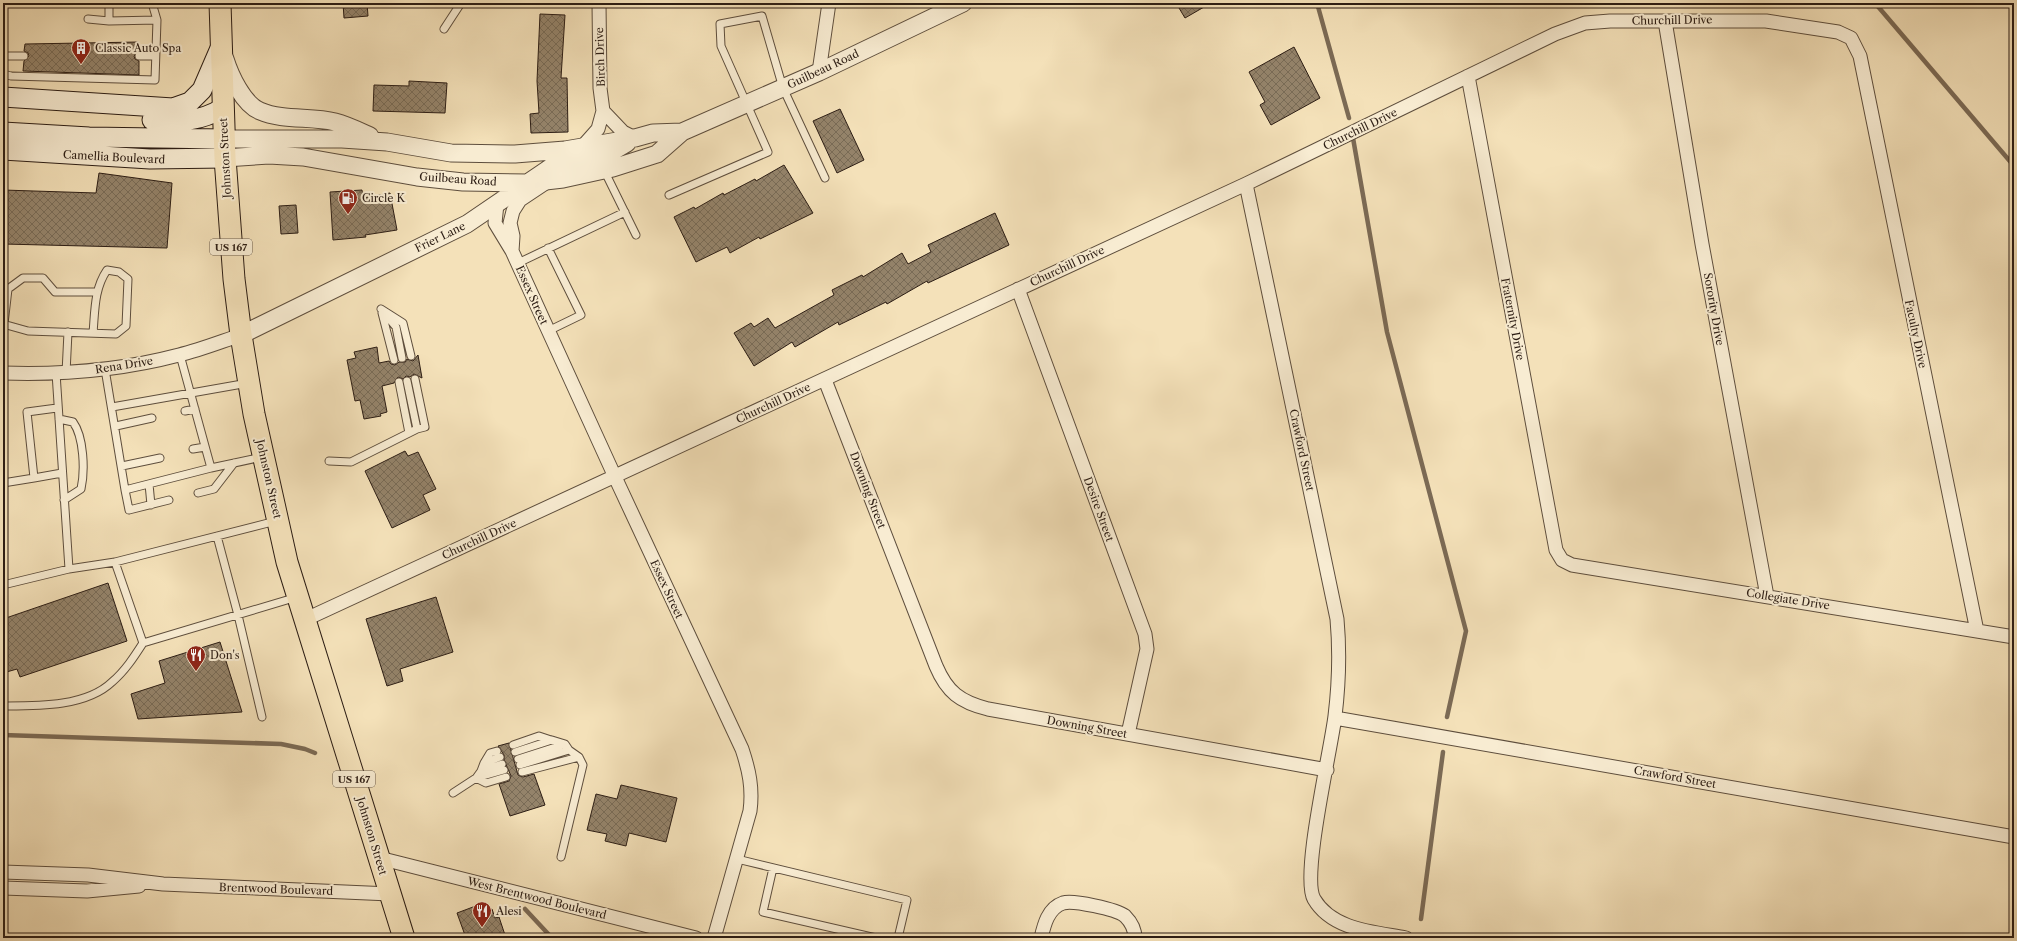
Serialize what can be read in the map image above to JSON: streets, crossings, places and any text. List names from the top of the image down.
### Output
{
  "streets": {
    "main road": ["Camellia Boulevard", "Johnston Street", "US 167"],
    "street": [
      "Churchill Drive",
      "Birch Drive",
      "Guilbeau Road",
      "Frier Lane",
      "Essex Street",
      "Sorority Drive",
      "Fraternity Drive",
      "Faculty Drive",
      "Rena Drive",
      "Crawford Street",
      "Downing Street",
      "Desire Street",
      "Collegiate Drive",
      "Brentwood Boulevard",
      "West Brentwood Boulevard"
    ]
  },
  "crossings": [
    ["Churchill Drive", "Johnston Street"],
    ["Churchill Drive", "Essex Street"],
    ["Churchill Drive", "Sorority Drive"],
    ["Churchill Drive", "Fraternity Drive"],
    ["Churchill Drive", "Faculty Drive"],
    ["Churchill Drive", "Crawford Street"],
    ["Churchill Drive", "Downing Street"],
    ["Churchill Drive", "Desire Street"],
    ["Birch Drive", "Guilbeau Road"],
    ["Guilbeau Road", "Camellia Boulevard"],
    ["Guilbeau Road", "Johnston Street"],
    ["Guilbeau Road", "Frier Lane"],
    ["Guilbeau Road", "Essex Street"],
    ["Camellia Boulevard", "Johnston Street"],
    ["Johnston Street", "Frier Lane"],
    ["Johnston Street", "Rena Drive"],
    ["Johnston Street", "Brentwood Boulevard"],
    ["Johnston Street", "West Brentwood Boulevard"],
    ["Frier Lane", "Essex Street"],
    ["Frier Lane", "Rena Drive"],
    ["Sorority Drive", "Collegiate Drive"],
    ["Fraternity Drive", "Collegiate Drive"],
    ["Faculty Drive", "Collegiate Drive"],
    ["Crawford Street", "Downing Street"],
    ["Downing Street", "Desire Street"]
  ],
  "places": {
    "building": ["Classic Auto Spa"],
    "fuel station": ["Circle K"],
    "restaurant": ["Don's", "Alesi"]
  }
}
